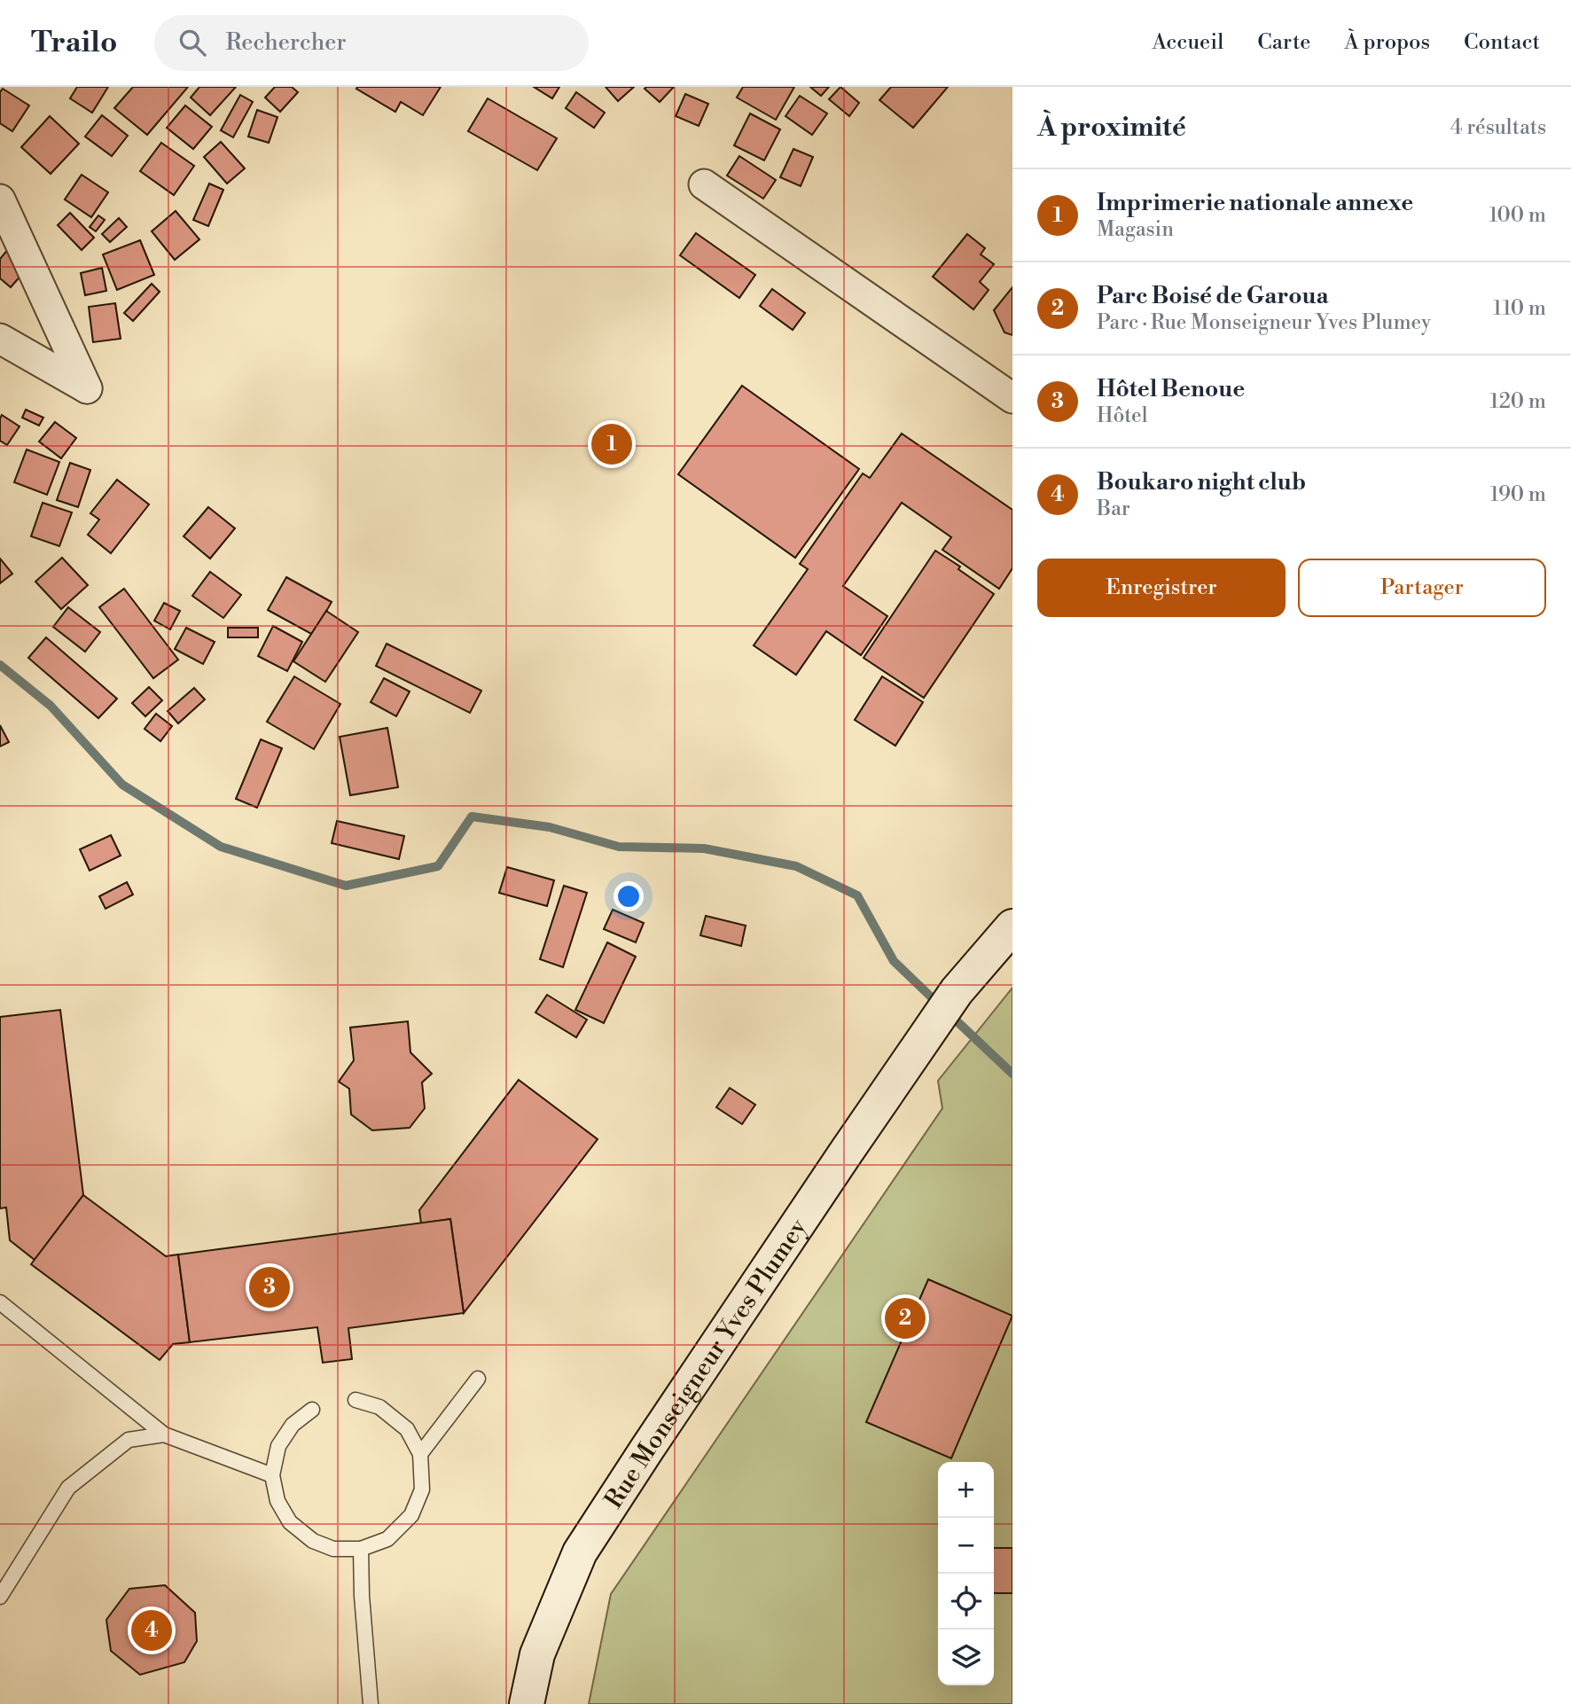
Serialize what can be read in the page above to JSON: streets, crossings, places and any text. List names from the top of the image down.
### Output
{
  "streets": {
    "main road": ["Rue Monseigneur Yves Plumey"]
  },
  "page": {
    "header": "Trailo",
    "search": "Rechercher",
    "nav": [
      "Accueil",
      "Carte",
      "À propos",
      "Contact"
    ],
    "heading": ["À proximité", "4 résultats"],
    "list": [
      {
        "mark": "1",
        "name": "Imprimerie nationale annexe",
        "note": "Magasin",
        "value": "100 m"
      },
      {
        "mark": "2",
        "name": "Parc Boisé de Garoua",
        "note": "Parc · Rue Monseigneur Yves Plumey",
        "value": "110 m"
      },
      {
        "mark": "3",
        "name": "Hôtel Benoue",
        "note": "Hôtel",
        "value": "120 m"
      },
      {
        "mark": "4",
        "name": "Boukaro night club",
        "note": "Bar",
        "value": "190 m"
      }
    ],
    "pins": [
      "1",
      "3",
      "2",
      "4"
    ],
    "buttons": ["Enregistrer", "Partager"],
    "map_buttons": ["+", "−"]
  }
}
